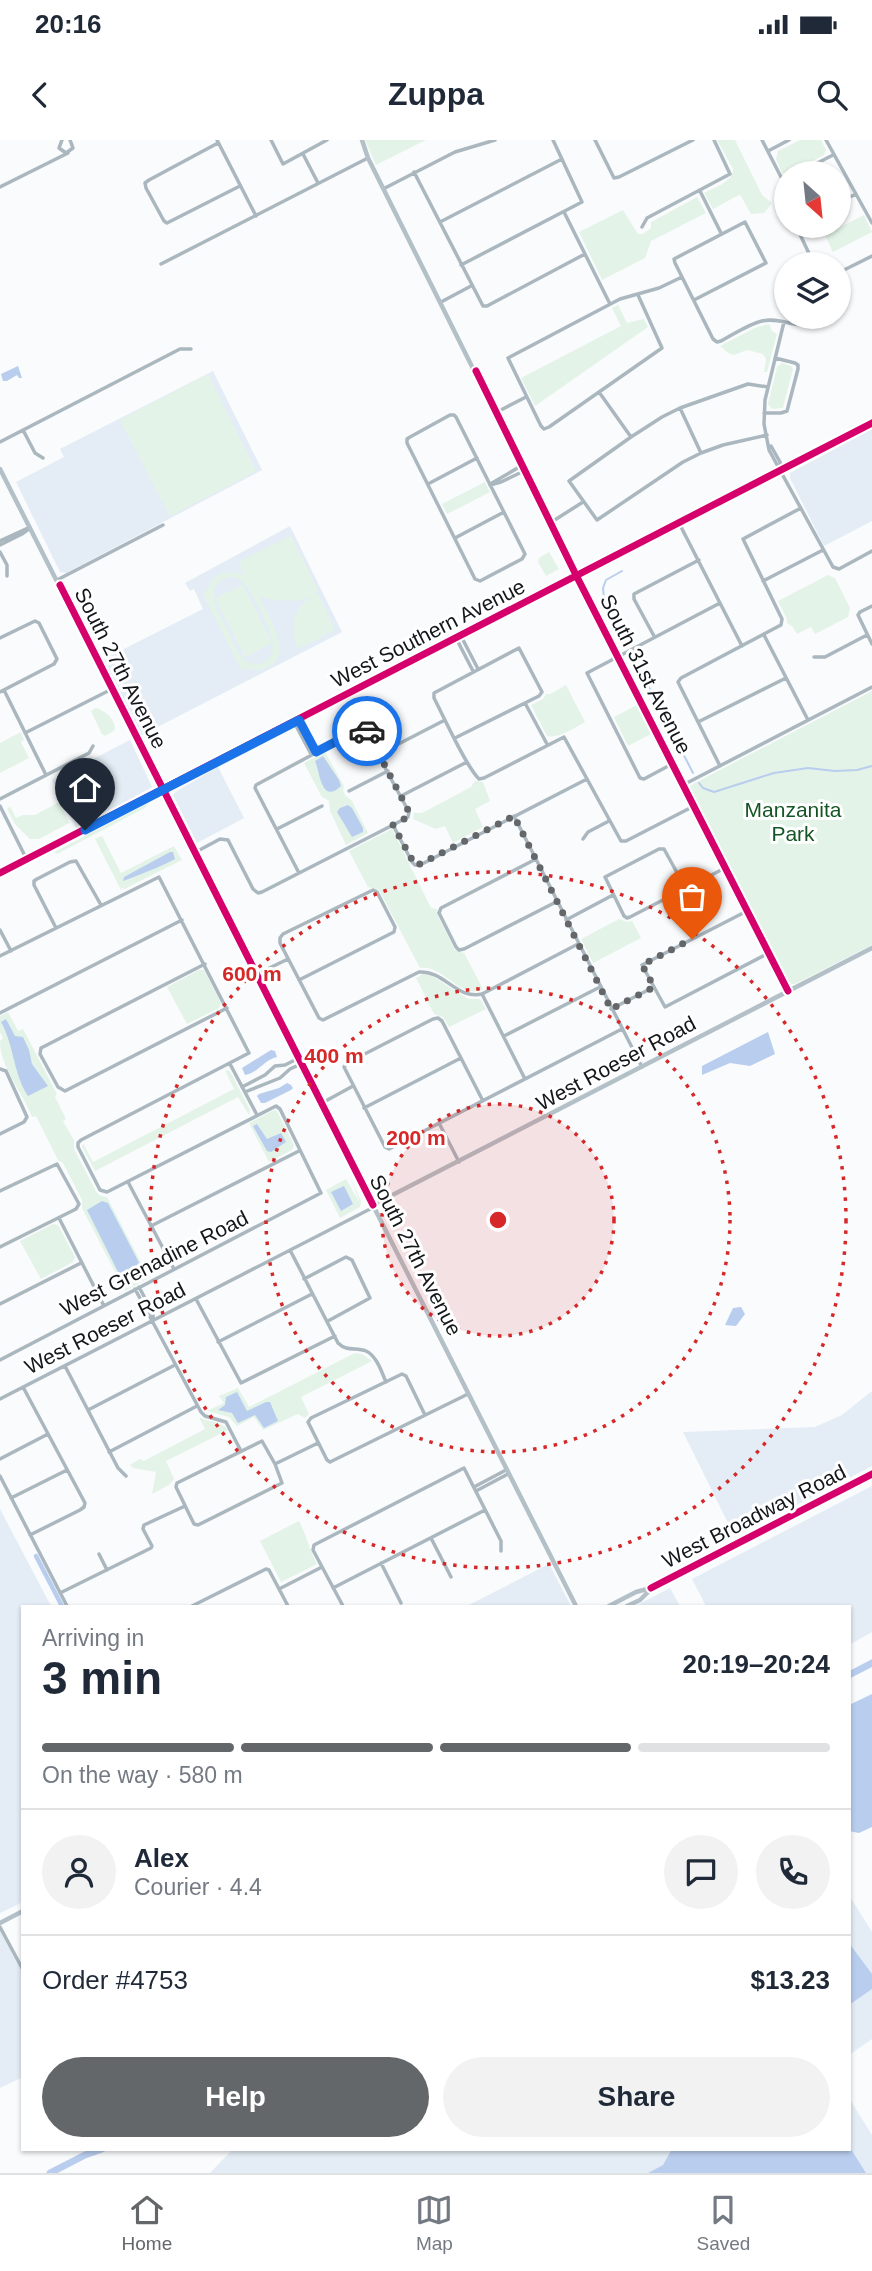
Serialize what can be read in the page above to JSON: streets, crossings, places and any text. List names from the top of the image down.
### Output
{
  "streets": {
    "main road": [
      "West Southern Avenue",
      "South 27th Avenue",
      "South 31st Avenue",
      "West Roeser Road",
      "West Broadway Road"
    ],
    "street": ["West Grenadine Road"]
  },
  "crossings": [
    ["West Southern Avenue", "South 27th Avenue"],
    ["West Southern Avenue", "South 31st Avenue"],
    ["South 27th Avenue", "West Roeser Road"],
    ["South 31st Avenue", "West Roeser Road"]
  ],
  "parks": ["Manzanita Park"],
  "north": "bottom right",
  "page": {
    "status": "20:16",
    "header": "Zuppa",
    "heading": ["3 min", "Arriving in", "20:19–20:24"],
    "panel": [
      "Alex",
      "Courier · 4.4",
      "Order #4753",
      "$13.23"
    ],
    "bar": "On the way · 580 m",
    "buttons": ["Help", "Share"],
    "tabs": ["Home", "Map", "Saved"]
  },
  "rings": ["600 m", "400 m", "200 m"]
}
